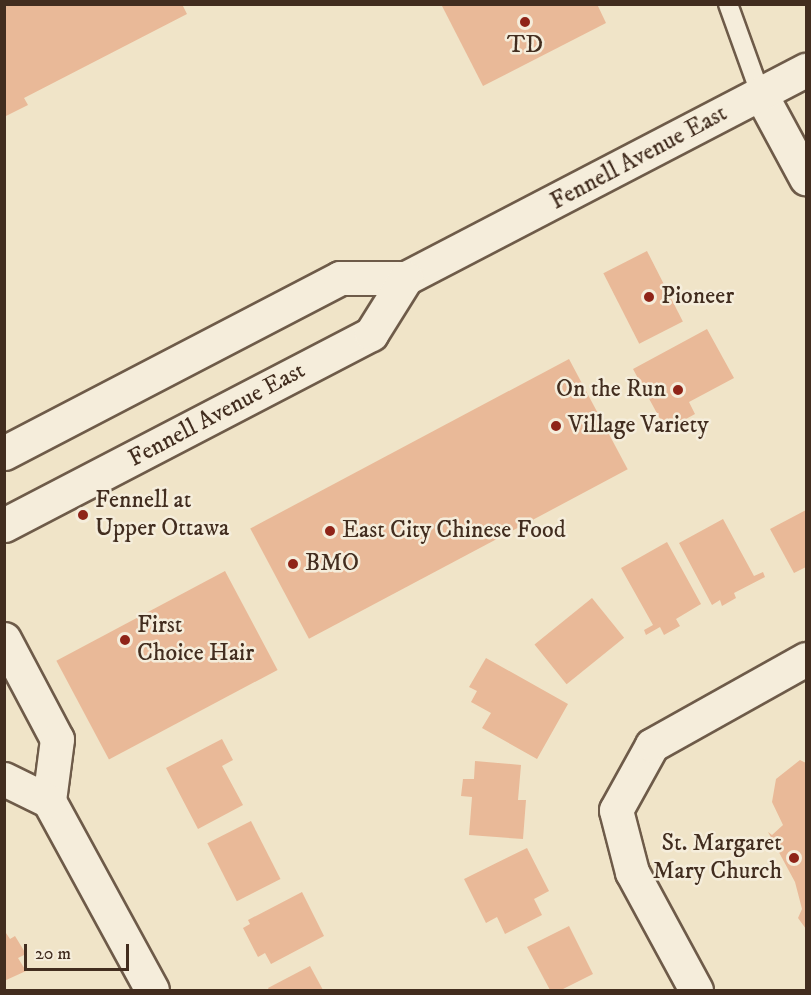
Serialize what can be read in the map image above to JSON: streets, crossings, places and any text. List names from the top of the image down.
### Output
{
  "streets": {
    "main road": ["Fennell Avenue East"]
  },
  "places": [
    "TD",
    "Pioneer",
    "On the Run",
    "Village Variety",
    "Fennell at Upper Ottawa",
    "East City Chinese Food",
    "BMO",
    "First Choice Hair",
    "St. Margaret Mary Church"
  ],
  "scale_bar": "20 m"
}
